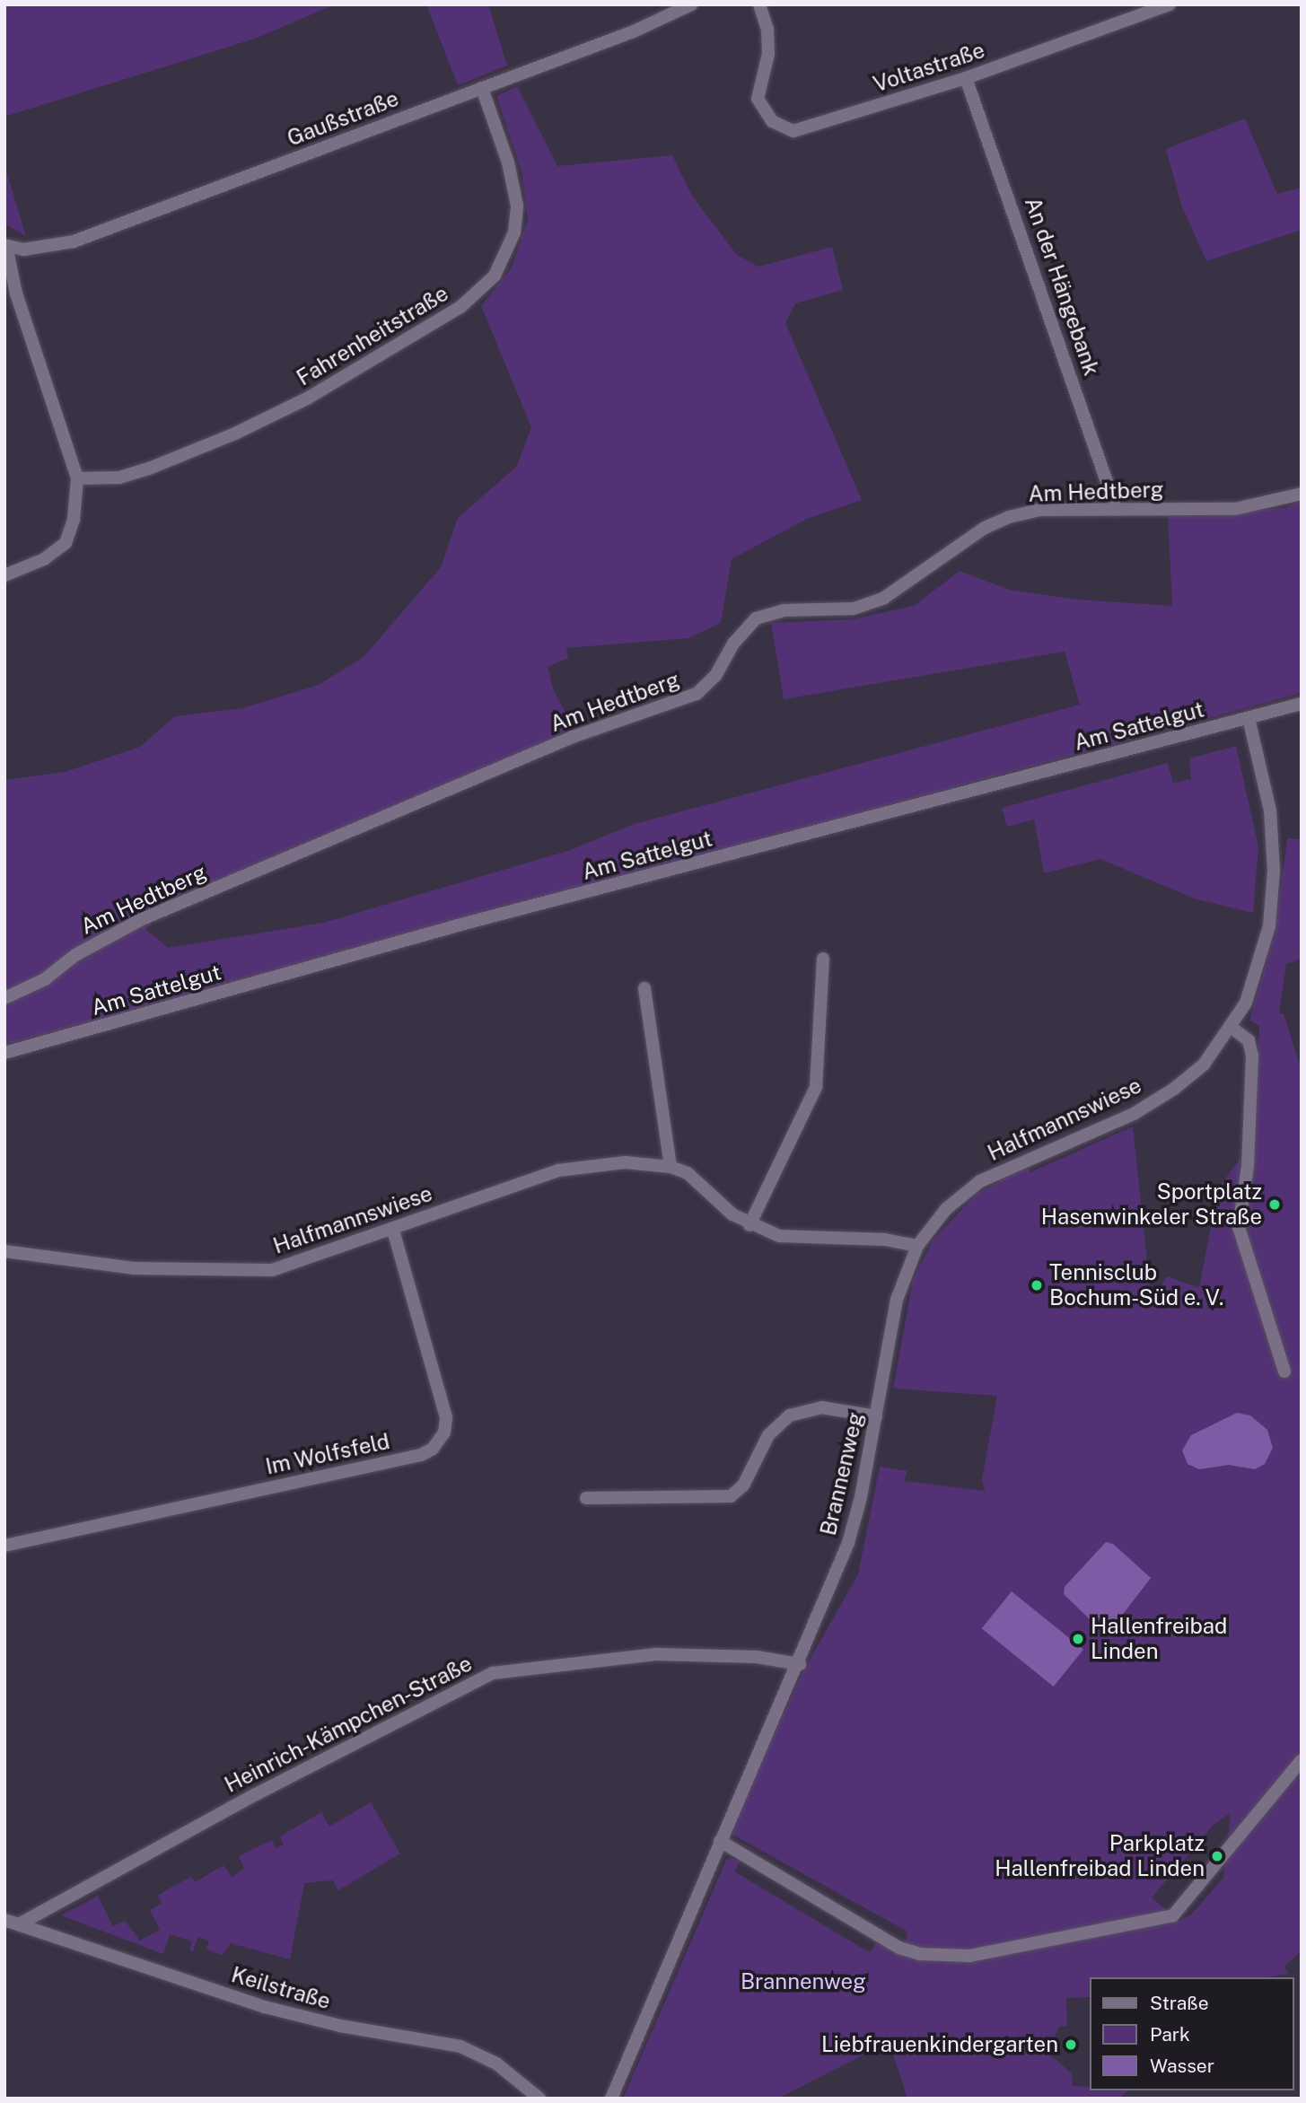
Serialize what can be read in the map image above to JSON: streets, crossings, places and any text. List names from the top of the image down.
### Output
{
  "streets": {
    "street": [
      "Voltastraße",
      "Gaußstraße",
      "An der Hängebank",
      "Fahrenheitstraße",
      "Am Hedtberg",
      "Am Sattelgut",
      "Halfmannswiese",
      "Im Wolfsfeld",
      "Brannenweg",
      "Heinrich-Kämpchen-Straße",
      "Keilstraße"
    ]
  },
  "crossings": [
    ["Voltastraße", "An der Hängebank"],
    ["Gaußstraße", "Fahrenheitstraße"],
    ["An der Hängebank", "Am Hedtberg"],
    ["Am Sattelgut", "Halfmannswiese"],
    ["Halfmannswiese", "Im Wolfsfeld"],
    ["Halfmannswiese", "Brannenweg"],
    ["Brannenweg", "Heinrich-Kämpchen-Straße"],
    ["Heinrich-Kämpchen-Straße", "Keilstraße"]
  ],
  "parks": ["Brannenweg"],
  "places": [
    "Sportplatz Hasenwinkeler Straße",
    "Tennisclub Bochum-Süd e. V.",
    "Hallenfreibad Linden",
    "Parkplatz Hallenfreibad Linden",
    "Liebfrauenkindergarten"
  ],
  "legend": ["Straße", "Park", "Wasser"]
}
